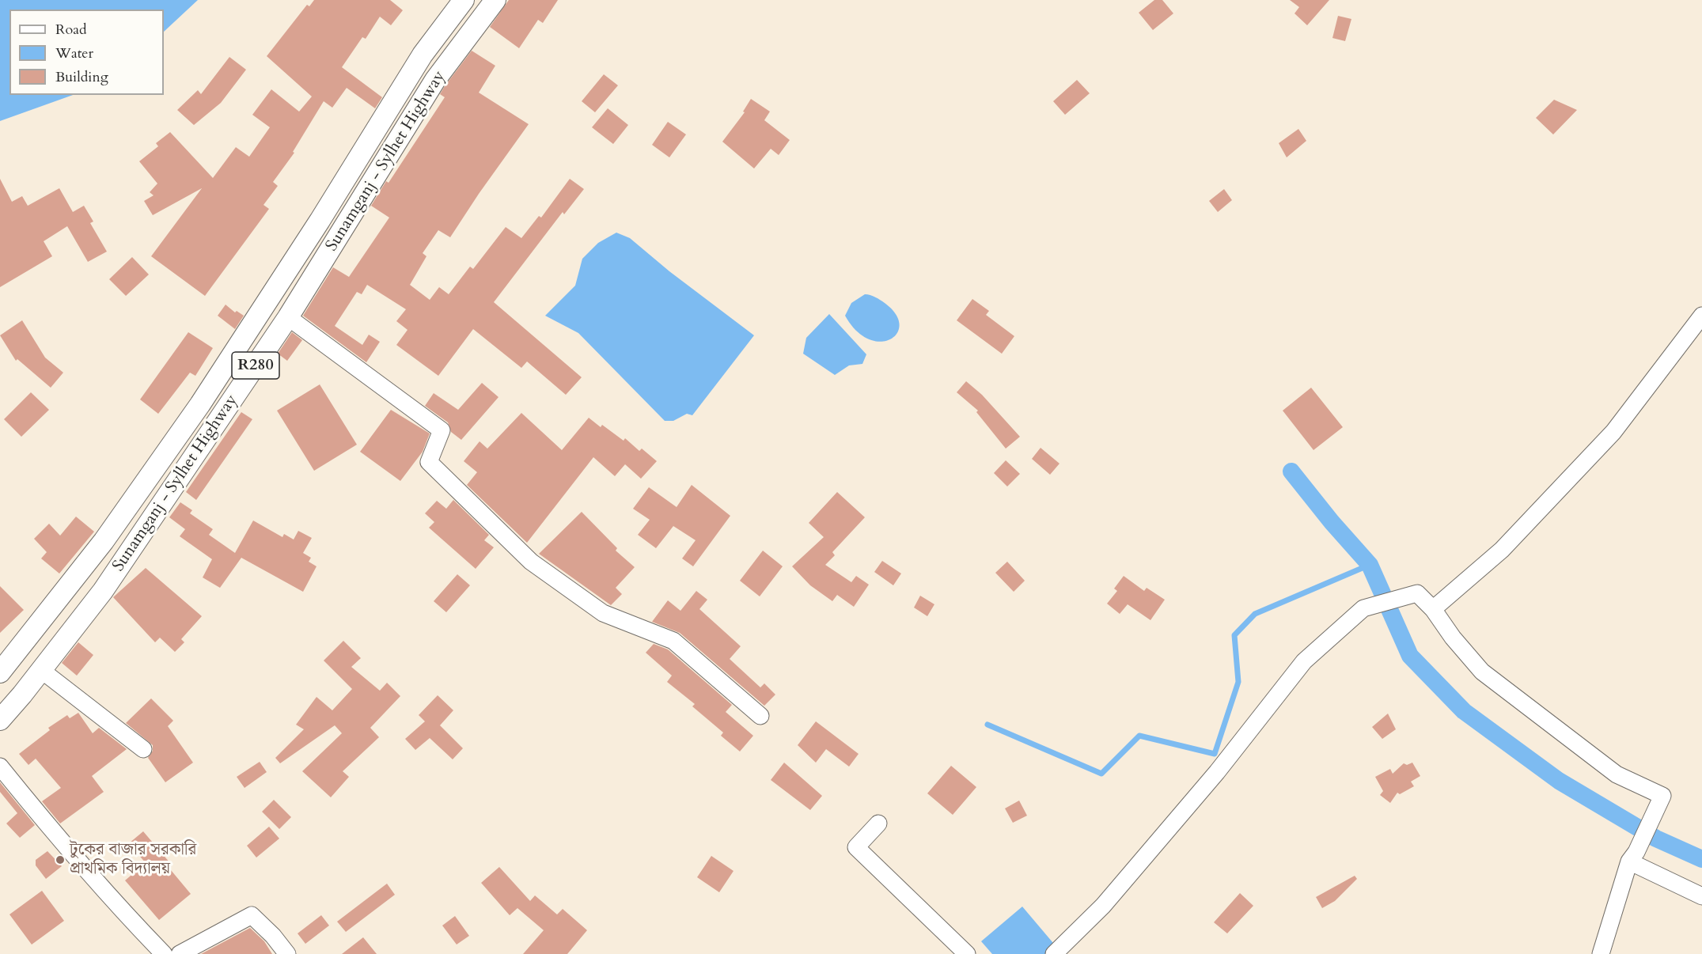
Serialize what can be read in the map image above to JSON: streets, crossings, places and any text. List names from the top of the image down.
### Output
{
  "streets": {
    "main road": ["Sunamganj - Sylhet Highway", "R280"]
  },
  "places": ["টুকের বাজার সরকারি প্রাথমিক বিদ্যালয়"],
  "legend": ["Road", "Water", "Building"]
}
